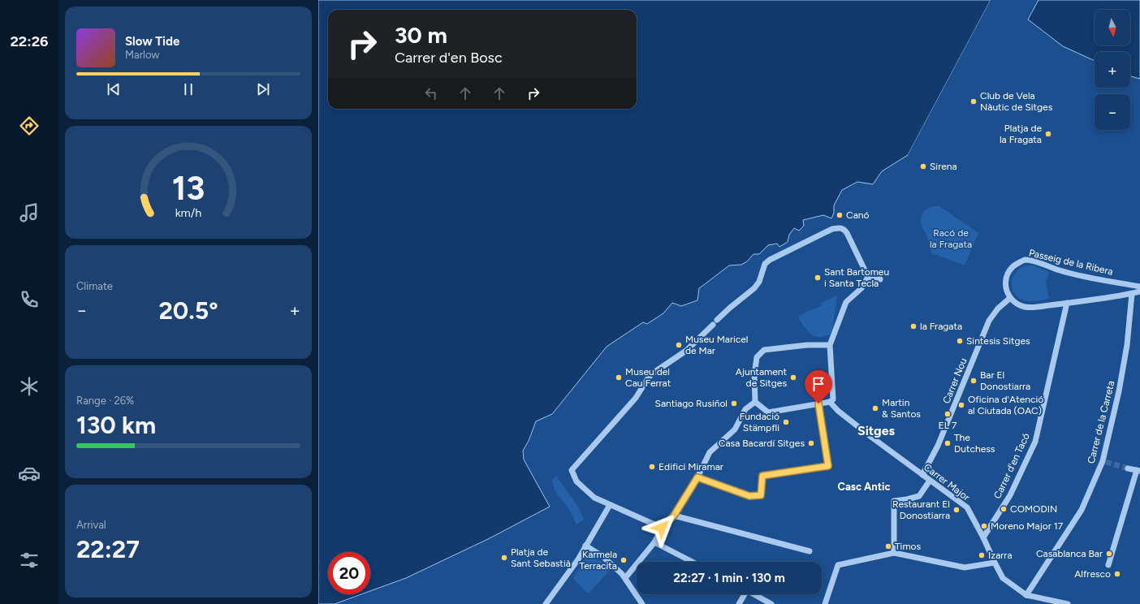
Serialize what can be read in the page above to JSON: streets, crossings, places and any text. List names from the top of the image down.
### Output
{
  "streets": {
    "street": [
      "Passeig de la Ribera",
      "Carrer Nou",
      "Carrer de la Carreta",
      "Carrer d'en Tacó",
      "Carrer Major"
    ]
  },
  "crossings": [
    ["Passeig de la Ribera", "Carrer Nou"],
    ["Carrer Nou", "Carrer Major"],
    ["Carrer de la Carreta", "Carrer Major"],
    ["Carrer d'en Tacó", "Carrer Major"]
  ],
  "districts": ["Sitges", "Casc Antic"],
  "parks": ["Racó de la Fragata"],
  "places": [
    "Club de Vela Nàutic de Sitges",
    "Platja de la Fragata",
    "Sirena",
    "Canó",
    "Sant Bartomeu i Santa Tecla",
    "la Fragata",
    "Sintesis Sitges",
    "Museu Maricel de Mar",
    "Museu del Cau Ferrat",
    "Ajuntament de Sitges",
    "Bar El Donostiarra",
    "Santiago Rusiñol",
    "Oficina d'Atenció al Ciutada (OAC)",
    "Martin & Santos",
    "EL 7",
    "Fundació Stämpfli",
    "Casa Bacardí Sitges",
    "The Dutchess",
    "Edifici Miramar",
    "COMODIN",
    "Restaurant El Donostiarra",
    "Moreno Major 17",
    "Timos",
    "Casablanca Bar",
    "Izarra",
    "Platja de Sant Sebastià",
    "Karmela Terracita",
    "Alfresco"
  ],
  "north": "bottom",
  "page": {
    "tabs": "22:26",
    "map_buttons": ["+", "−"],
    "turn": ["30 m", "Carrer d'en Bosc"],
    "song": ["Slow Tide", "Marlow"],
    "tile": [
      "Climate",
      ["Range · 26%", "130 km"],
      ["Arrival", "22:27"]
    ],
    "heat": ["−", "20.5°", "+"],
    "limit": "20",
    "trip": "22:27 · 1 min · 130 m",
    "gauge": ["13", "km/h"]
  }
}
